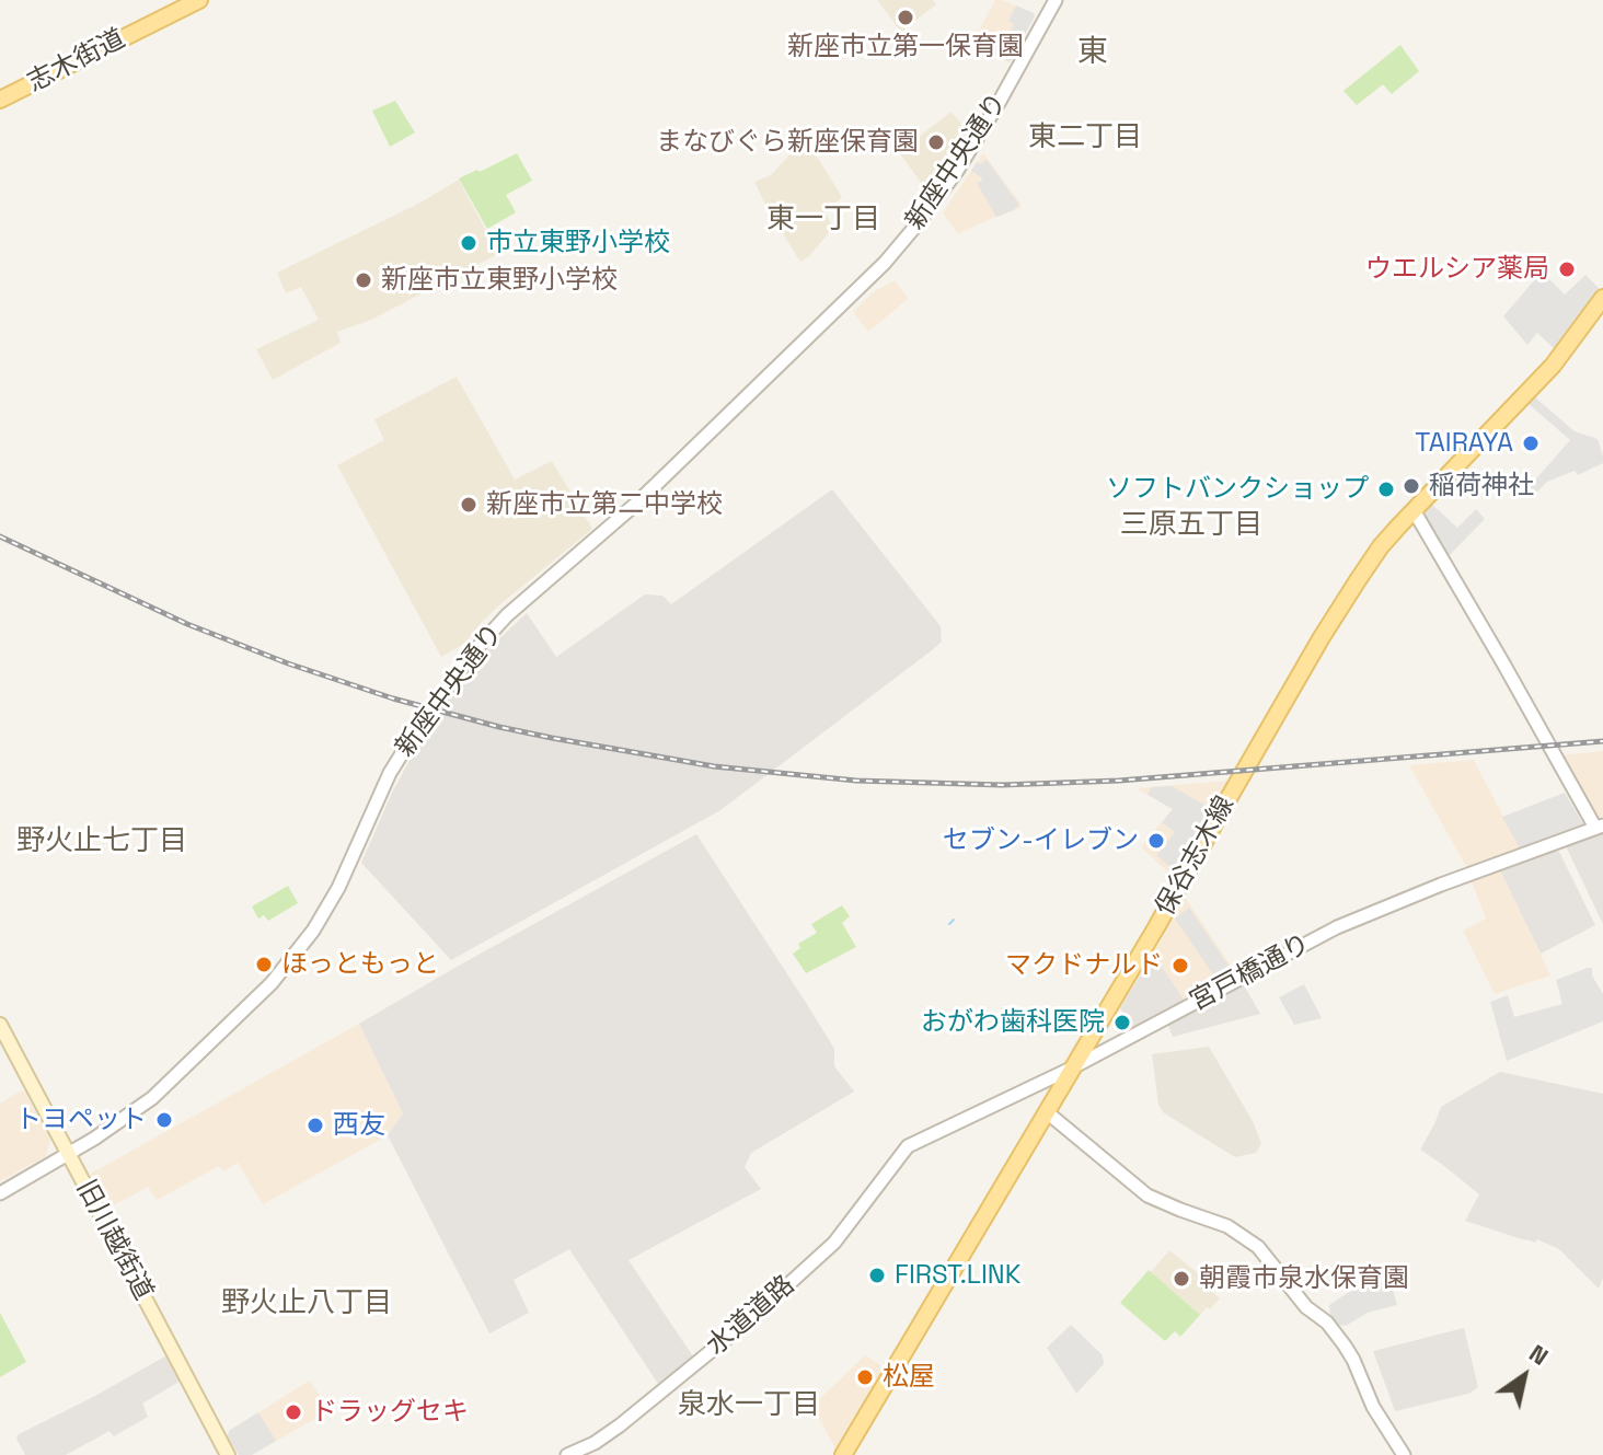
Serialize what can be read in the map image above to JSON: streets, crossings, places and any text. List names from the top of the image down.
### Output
{
  "streets": {
    "main road": ["志木街道", "保谷志木線", "旧川越街道"],
    "street": ["新座中央通り", "宮戸橋通り", "水道道路"]
  },
  "crossings": [
    ["新座中央通り", "旧川越街道"],
    ["保谷志木線", "宮戸橋通り"],
    ["宮戸橋通り", "水道道路"]
  ],
  "districts": [
    "東",
    "東二丁目",
    "東一丁目",
    "三原五丁目",
    "野火止七丁目",
    "野火止八丁目",
    "泉水一丁目"
  ],
  "places": [
    "新座市立第一保育園",
    "まなびぐら新座保育園",
    "市立東野小学校",
    "ウエルシア薬局",
    "新座市立東野小学校",
    "TAIRAYA",
    "稲荷神社",
    "ソフトバンクショップ",
    "新座市立第二中学校",
    "セブン-イレブン",
    "ほっともっと",
    "マクドナルド",
    "おがわ歯科医院",
    "トヨペット",
    "西友",
    "FIRST.LINK",
    "朝霞市泉水保育園",
    "松屋",
    "ドラッグセキ"
  ],
  "north": "top right"
}
